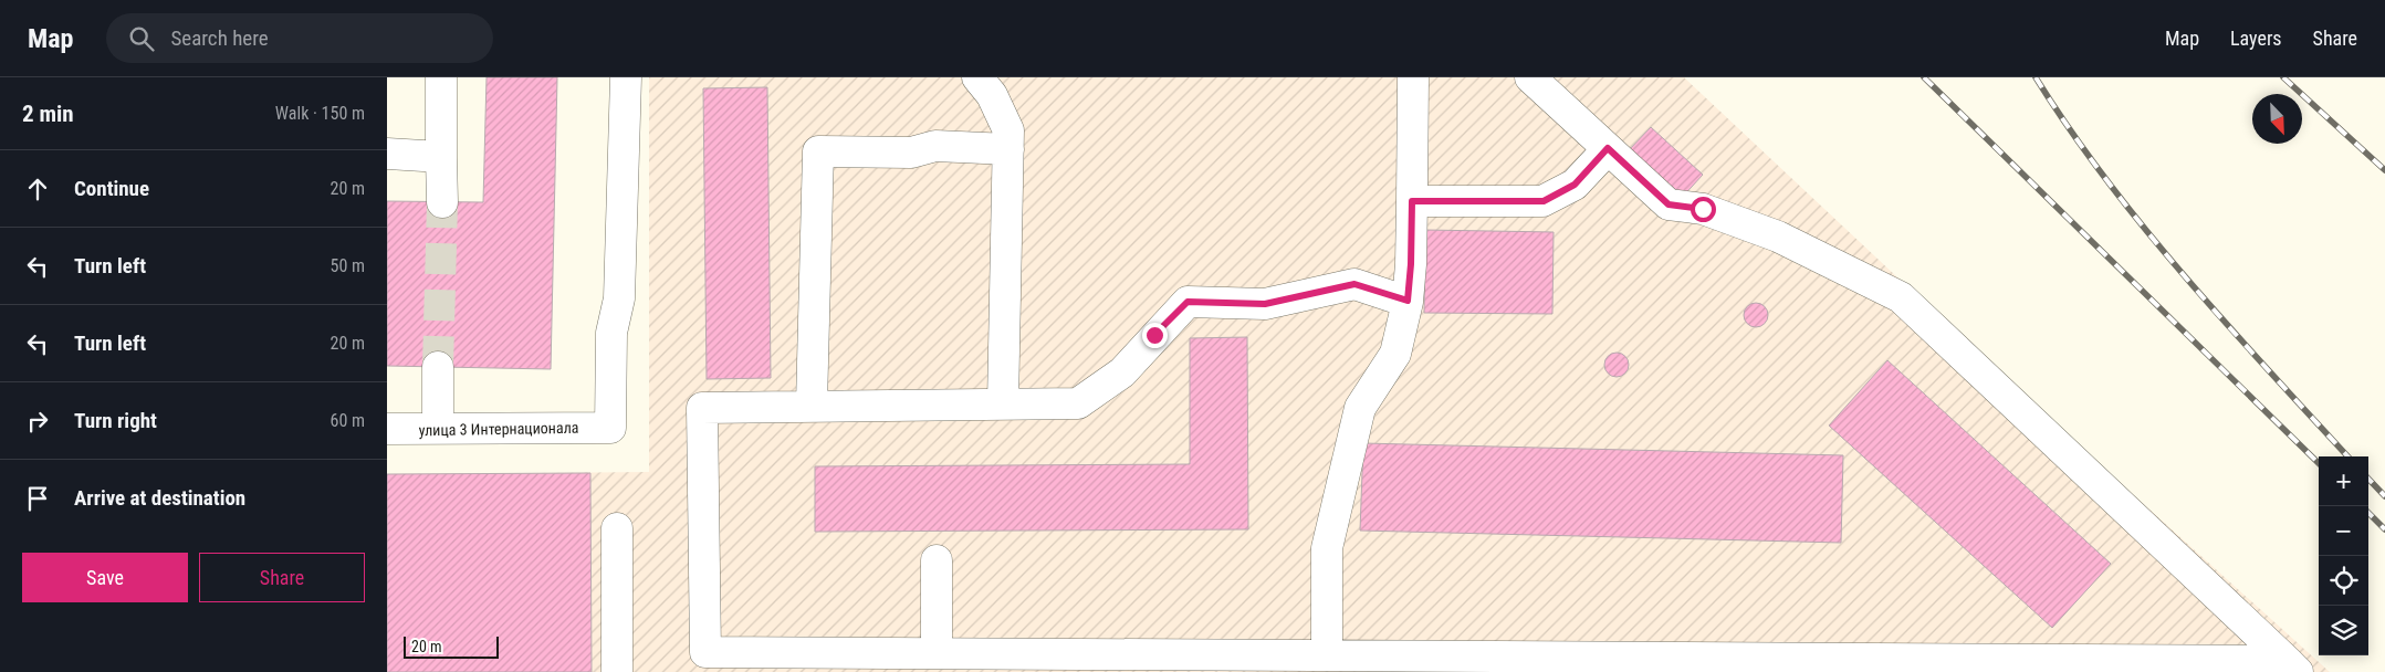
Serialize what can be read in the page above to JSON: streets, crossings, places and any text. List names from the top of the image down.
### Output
{
  "streets": {
    "street": ["улица 3 Интернационала"]
  },
  "scale_bar": "20 m",
  "north": "bottom right",
  "page": {
    "header": "Map",
    "search": "Search here",
    "nav": ["Map", "Layers", "Share"],
    "heading": ["2 min", "Walk · 150 m"],
    "list": [
      ["Continue", "20 m"],
      ["Turn left", "50 m"],
      ["Turn left", "20 m"],
      ["Turn right", "60 m"],
      "Arrive at destination"
    ],
    "map_buttons": ["+", "−"],
    "buttons": ["Save", "Share"],
    "scale": "20 m"
  }
}
